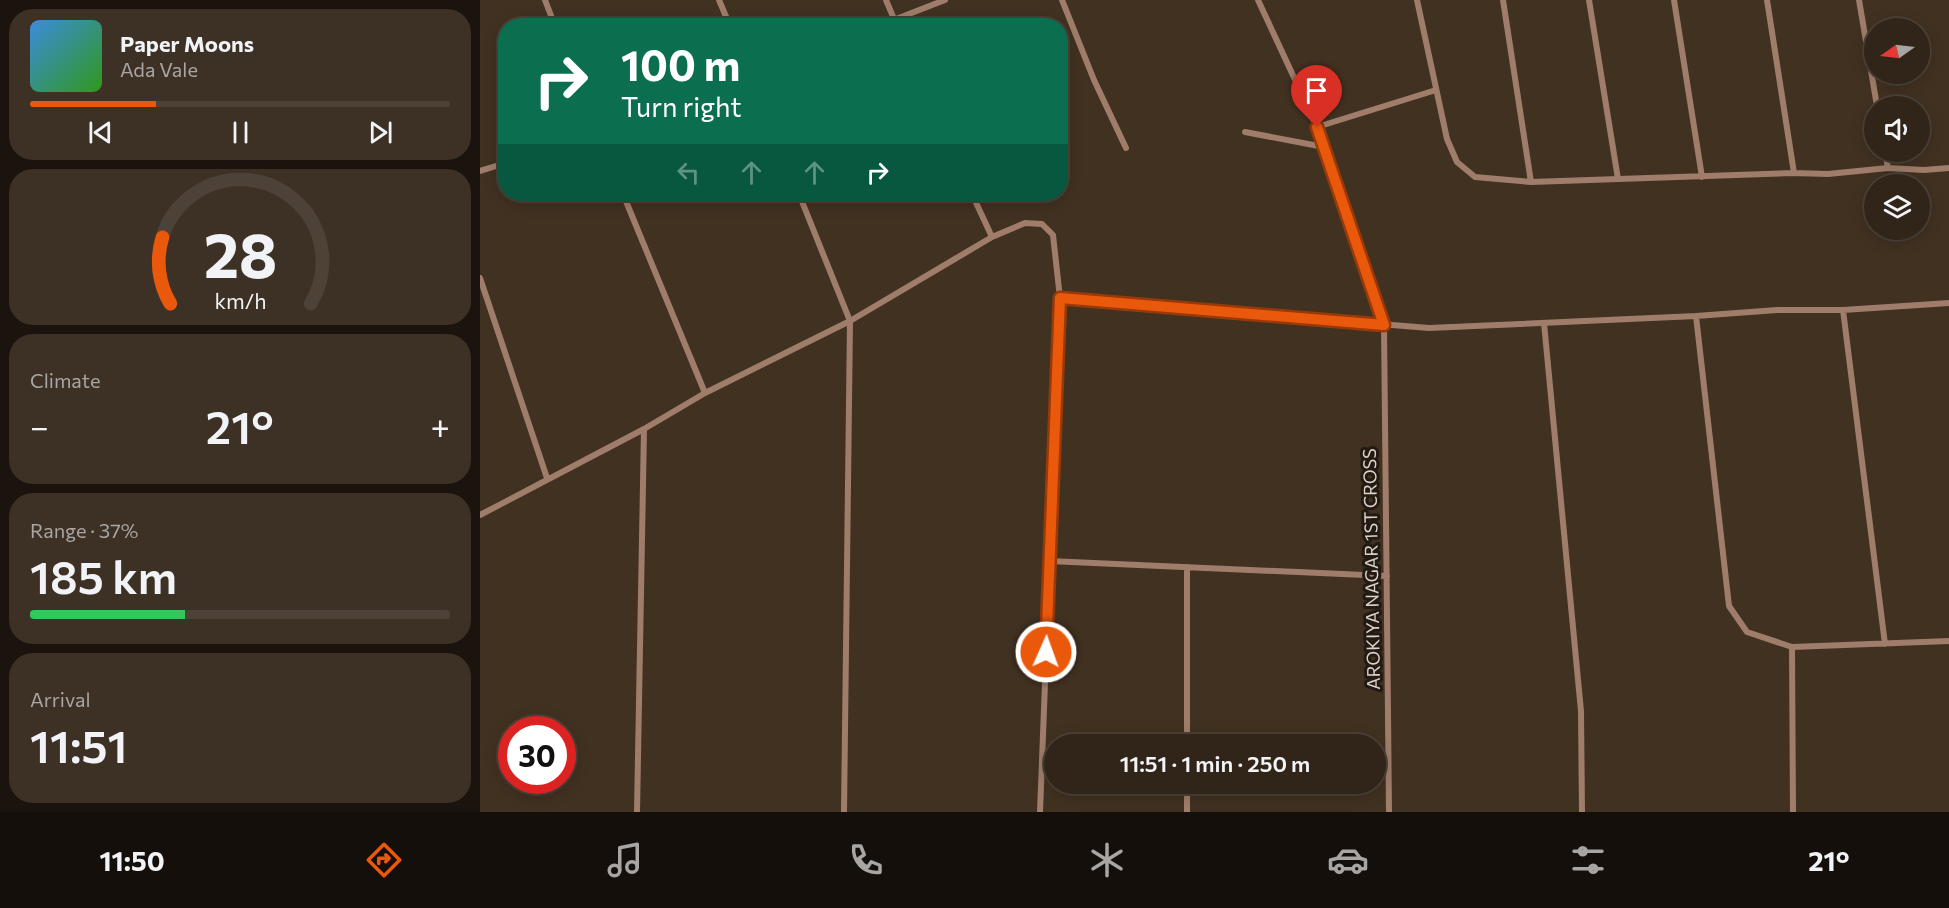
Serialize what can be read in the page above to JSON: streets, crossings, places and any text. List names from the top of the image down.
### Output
{
  "streets": {
    "street": ["AROKIYA NAGAR 1ST CROSS"]
  },
  "north": "left",
  "page": {
    "turn": ["100 m", "Turn right"],
    "song": ["Paper Moons", "Ada Vale"],
    "tile": [
      "Climate",
      ["Range · 37%", "185 km"],
      ["Arrival", "11:51"]
    ],
    "heat": ["−", "21°", "+"],
    "limit": "30",
    "trip": "11:51 · 1 min · 250 m",
    "tabs": ["11:50", "21°"],
    "gauge": ["28", "km/h"]
  }
}
